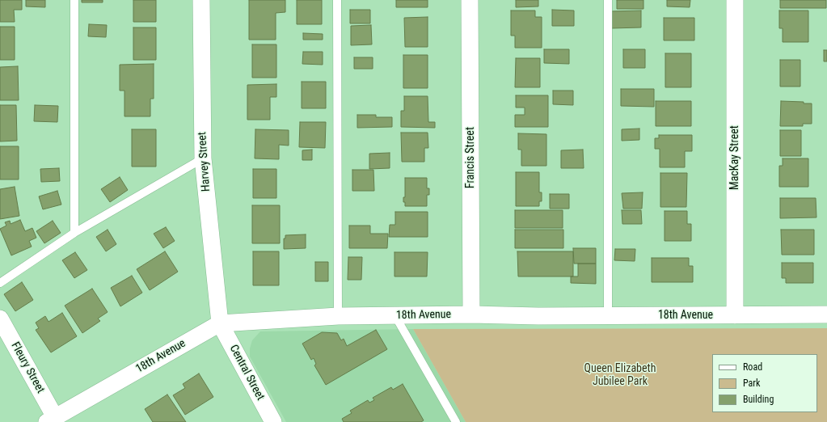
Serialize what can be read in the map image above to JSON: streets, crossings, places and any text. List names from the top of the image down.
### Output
{
  "streets": {
    "street": [
      "Francis Street",
      "MacKay Street",
      "Harvey Street",
      "18th Avenue",
      "Fleury Street",
      "Central Street"
    ]
  },
  "crossings": [
    ["Francis Street", "18th Avenue"],
    ["MacKay Street", "18th Avenue"],
    ["Harvey Street", "18th Avenue"],
    ["Harvey Street", "Central Street"],
    ["18th Avenue", "Fleury Street"],
    ["18th Avenue", "Central Street"]
  ],
  "parks": ["Queen Elizabeth Jubilee Park"],
  "legend": ["Road", "Park", "Building"]
}
